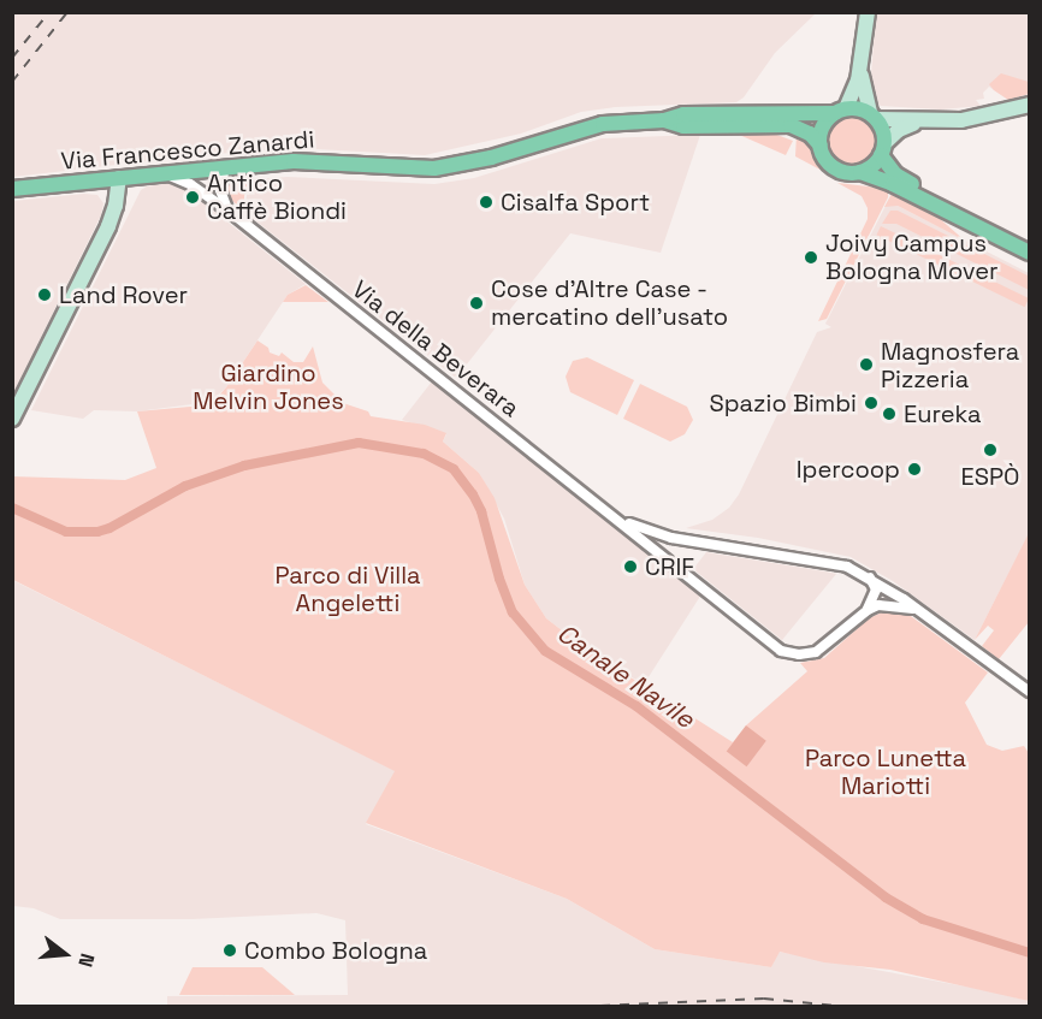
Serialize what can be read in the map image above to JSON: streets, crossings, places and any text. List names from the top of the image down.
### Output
{
  "streets": {
    "main road": ["Via Francesco Zanardi"],
    "street": ["Via della Beverara"]
  },
  "crossings": [
    ["Via Francesco Zanardi", "Via della Beverara"]
  ],
  "water": ["Canale Navile"],
  "parks": ["Giardino Melvin Jones", "Parco di Villa Angeletti", "Parco Lunetta Mariotti"],
  "places": [
    "Antico Caffè Biondi",
    "Cisalfa Sport",
    "Joivy Campus Bologna Mover",
    "Land Rover",
    "Cose d'Altre Case - mercatino dell'usato",
    "Magnosfera Pizzeria",
    "Spazio Bimbi",
    "Eureka",
    "ESPÒ",
    "Ipercoop",
    "CRIF",
    "Combo Bologna"
  ],
  "north": "right"
}
